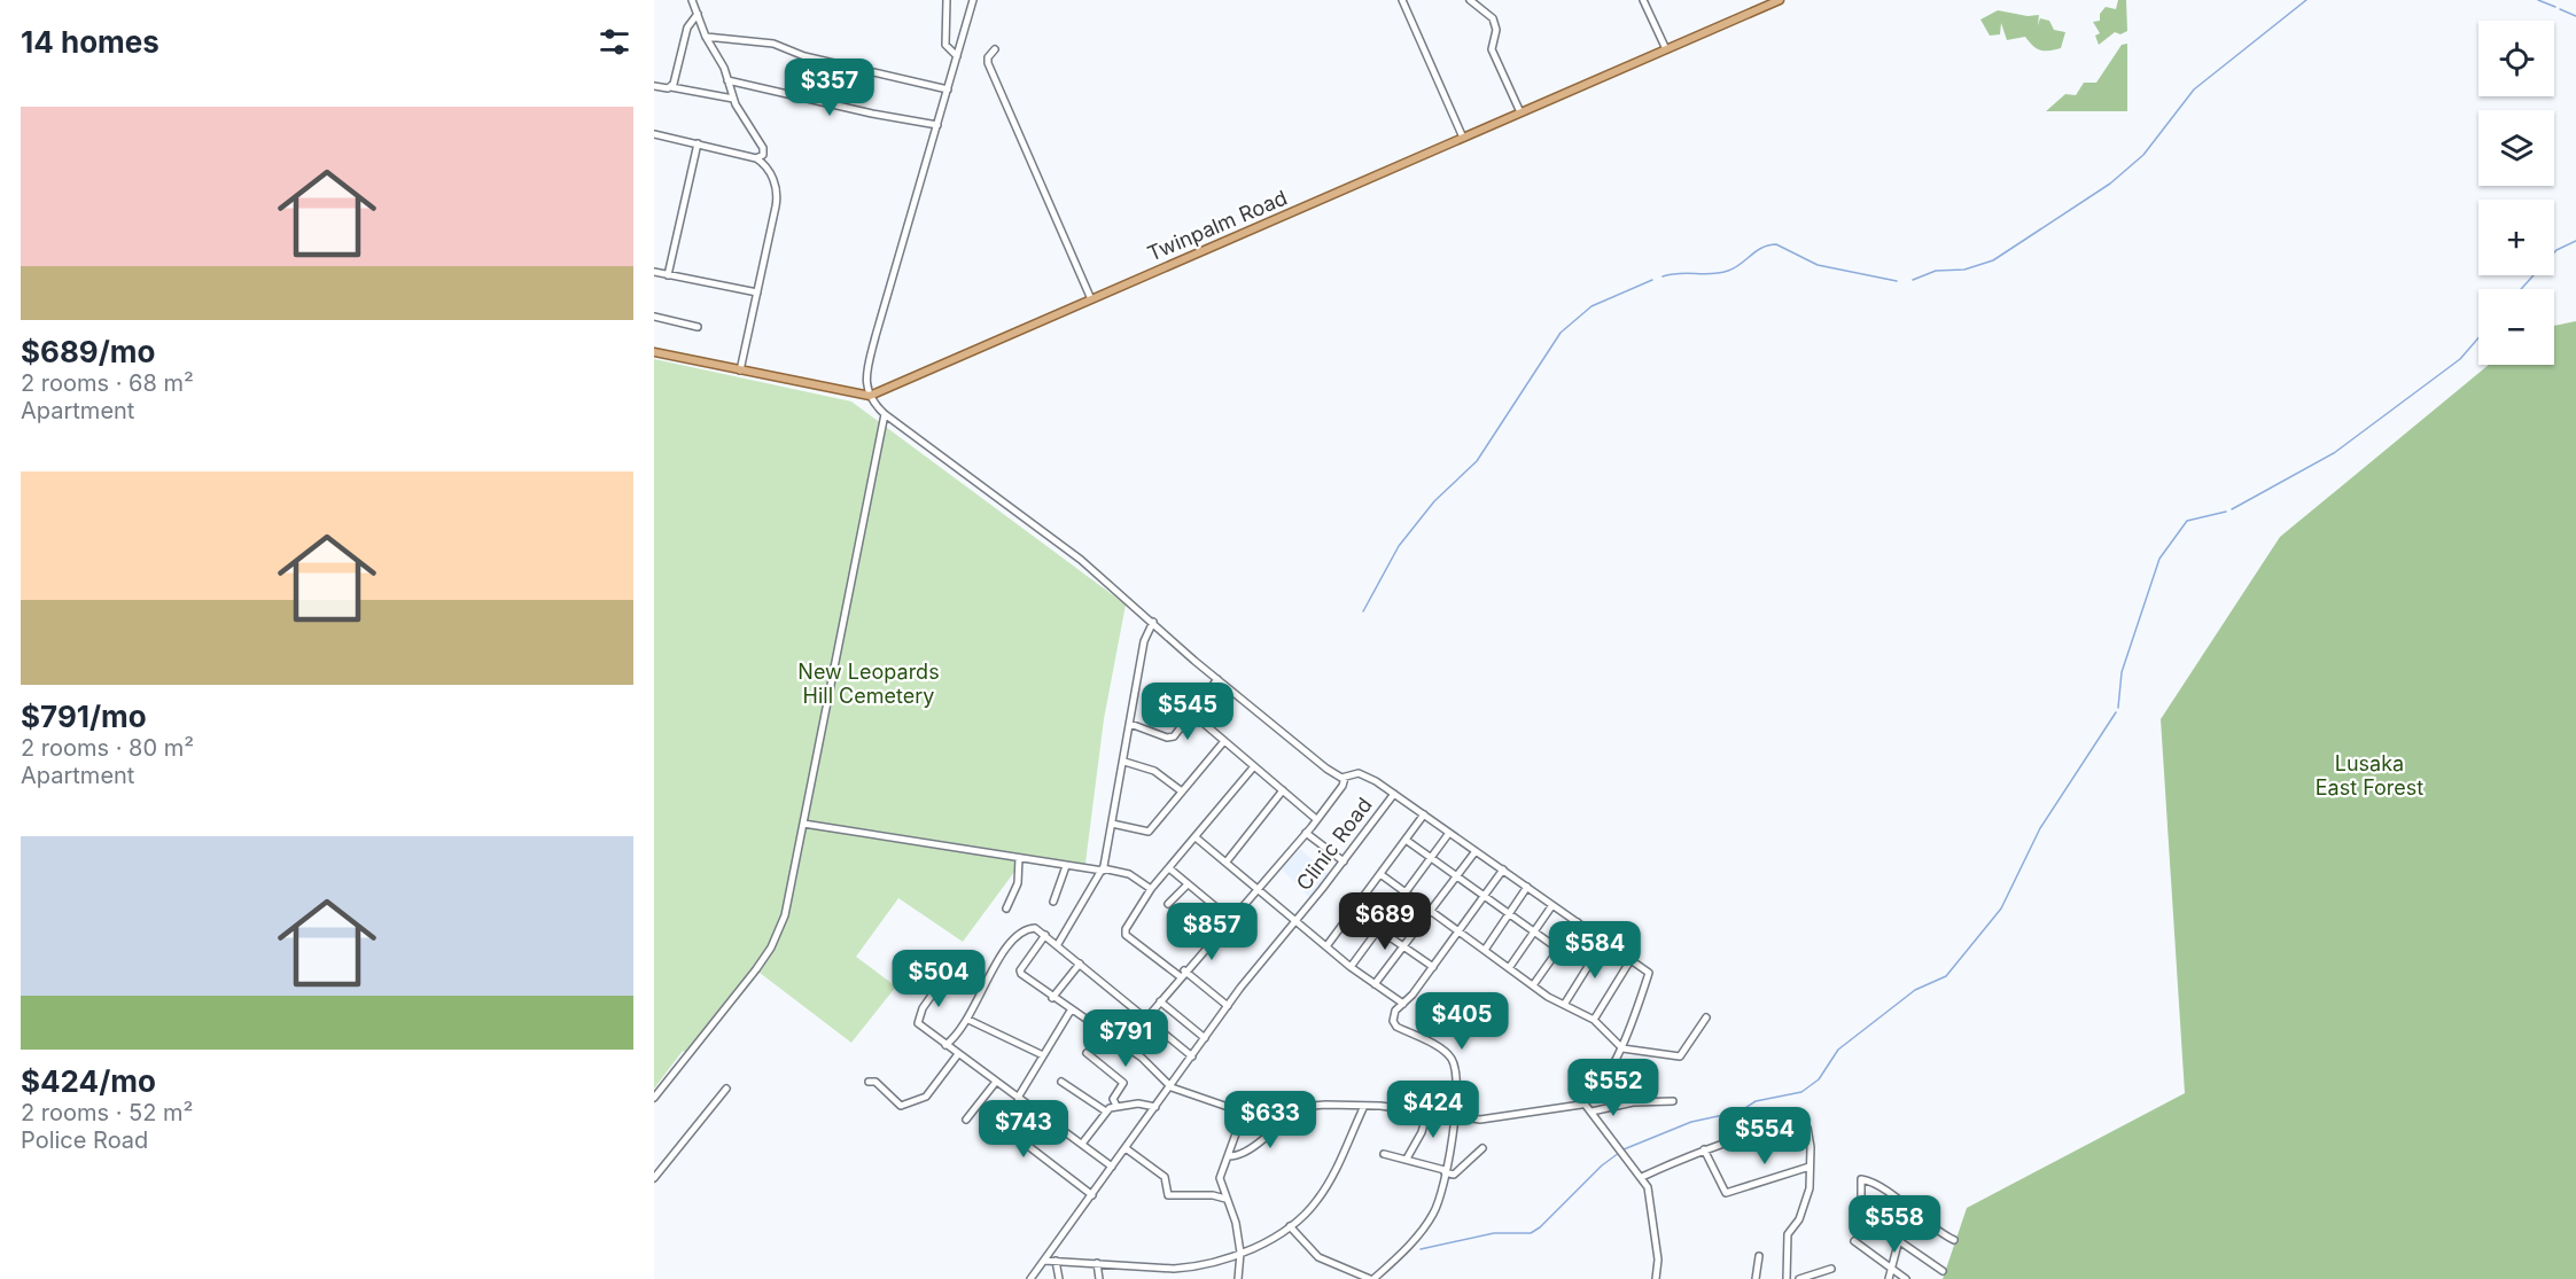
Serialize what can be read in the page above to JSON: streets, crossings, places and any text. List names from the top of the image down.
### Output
{
  "streets": {
    "main road": ["Twinpalm Road"],
    "street": ["Clinic Road"]
  },
  "parks": ["New Leopards Hill Cemetery", "Lusaka East Forest"],
  "page": {
    "heading": "14 homes",
    "map_buttons": ["+", "−"],
    "price": [
      "$357",
      "$545",
      "$689",
      "$857",
      "$584",
      "$504",
      "$405",
      "$791",
      "$552",
      "$424",
      "$633",
      "$743",
      "$554",
      "$558"
    ],
    "list": [
      {
        "name": "$689/mo",
        "note": "2 rooms · 68 m² · Apartment"
      },
      {
        "name": "$791/mo",
        "note": "2 rooms · 80 m² · Apartment"
      },
      {
        "name": "$424/mo",
        "note": "2 rooms · 52 m² · Police Road"
      }
    ]
  }
}
